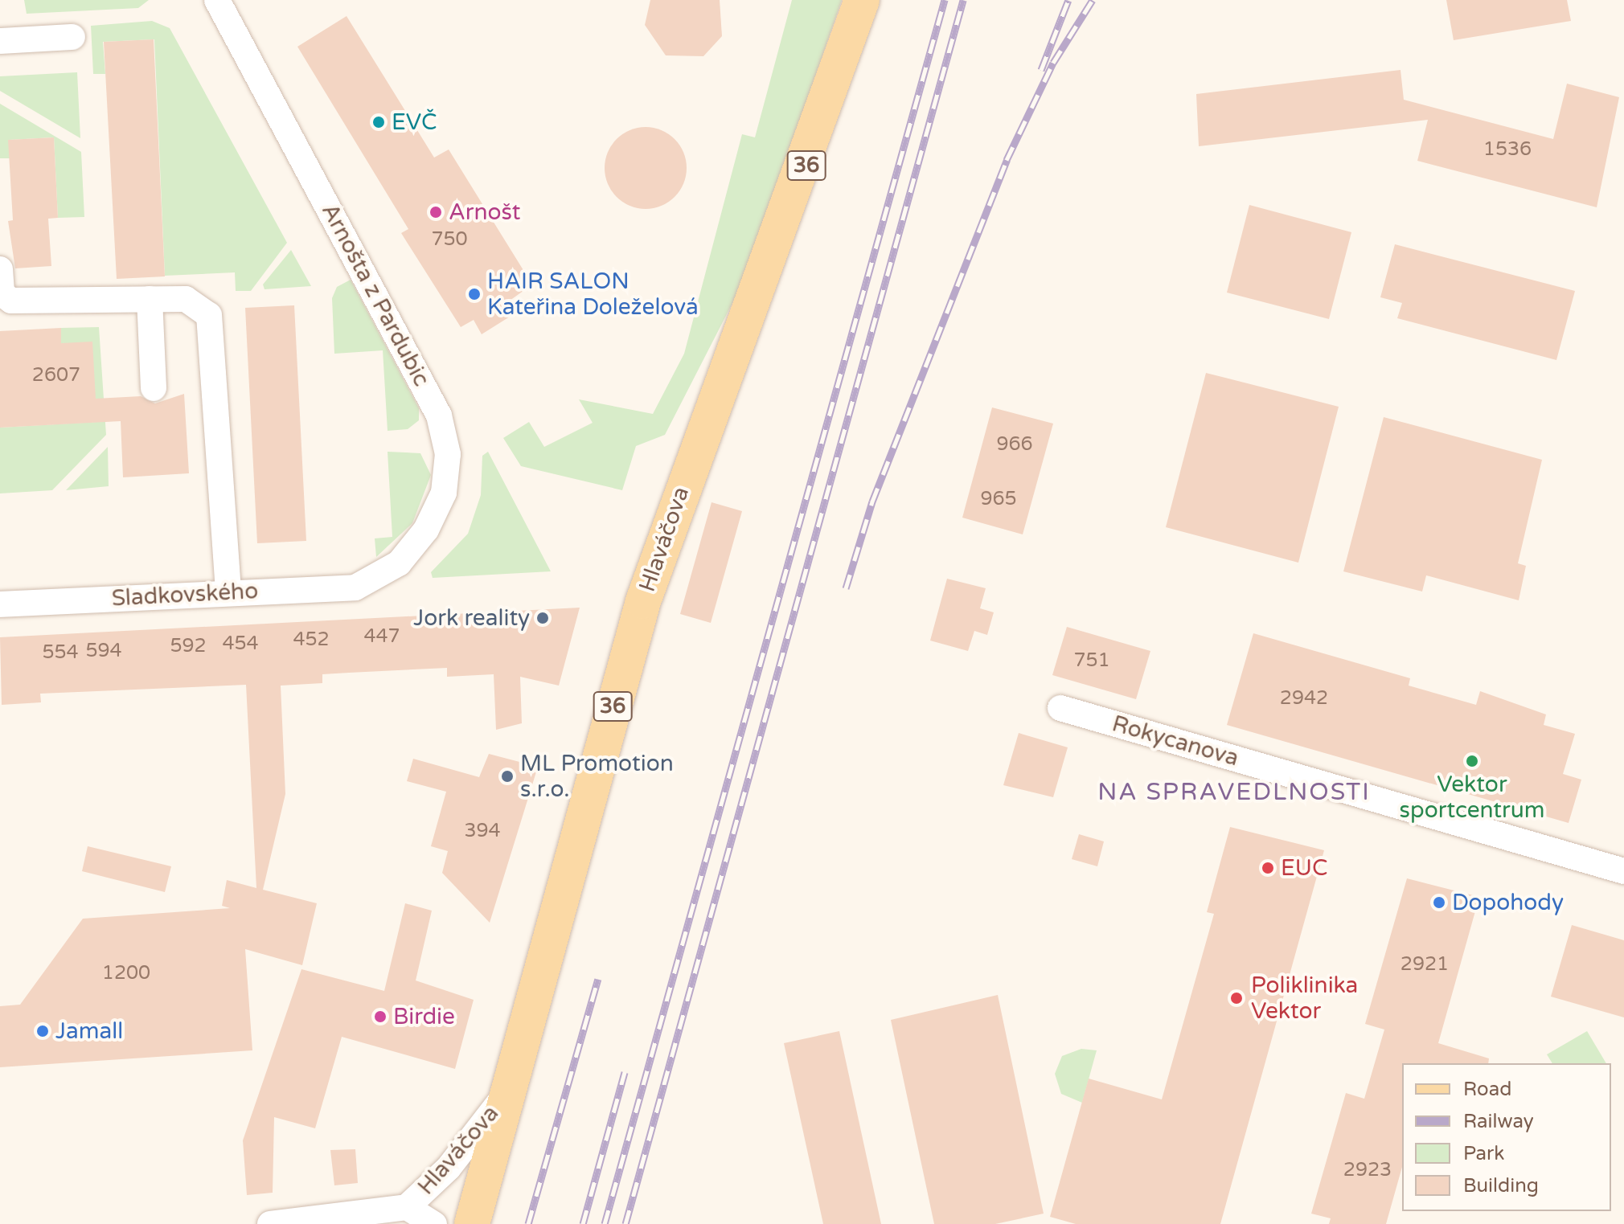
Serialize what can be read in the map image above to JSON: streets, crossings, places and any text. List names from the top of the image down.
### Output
{
  "streets": {
    "main road": ["36", "Hlaváčova"],
    "street": ["Arnošta z Pardubic", "Sladkovského", "Rokycanova"]
  },
  "crossings": [
    ["Arnošta z Pardubic", "Sladkovského"]
  ],
  "districts": ["NA SPRAVEDLNOSTI"],
  "places": [
    "EVČ",
    "Arnošt",
    "HAIR SALON Kateřina Doleželová",
    "Jork reality",
    "Vektor sportcentrum",
    "ML Promotion s.r.o.",
    "EUC",
    "Dopohody",
    "Poliklinika Vektor",
    "Birdie",
    "Jamall"
  ],
  "house_numbers": [
    "1536",
    "750",
    "2607",
    "966",
    "965",
    "447",
    "452",
    "454",
    "592",
    "594",
    "554",
    "751",
    "2942",
    "394",
    "2921",
    "1200",
    "2923"
  ],
  "legend": [
    "Road",
    "Railway",
    "Park",
    "Building"
  ]
}
